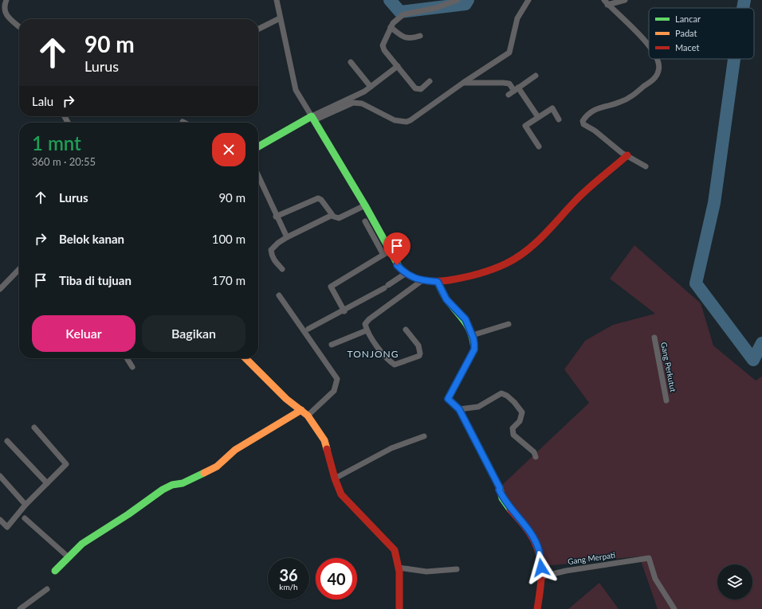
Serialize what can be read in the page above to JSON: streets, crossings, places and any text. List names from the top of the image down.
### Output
{
  "streets": {
    "street": ["Gang Perkutut", "Gang Merpati"]
  },
  "districts": ["TONJONG"],
  "legend": ["Lancar", "Padat", "Macet"],
  "page": {
    "turn": ["90 m", "Lurus"],
    "then": "Lalu",
    "heading": ["1 mnt", "360 m · 20:55"],
    "list": [
      {
        "name": "Lurus",
        "value": "90 m"
      },
      {
        "name": "Belok kanan",
        "value": "100 m"
      },
      {
        "name": "Tiba di tujuan",
        "value": "170 m"
      }
    ],
    "buttons": ["Keluar", "Bagikan"],
    "speed": "36 km/h",
    "limit": "40"
  }
}
